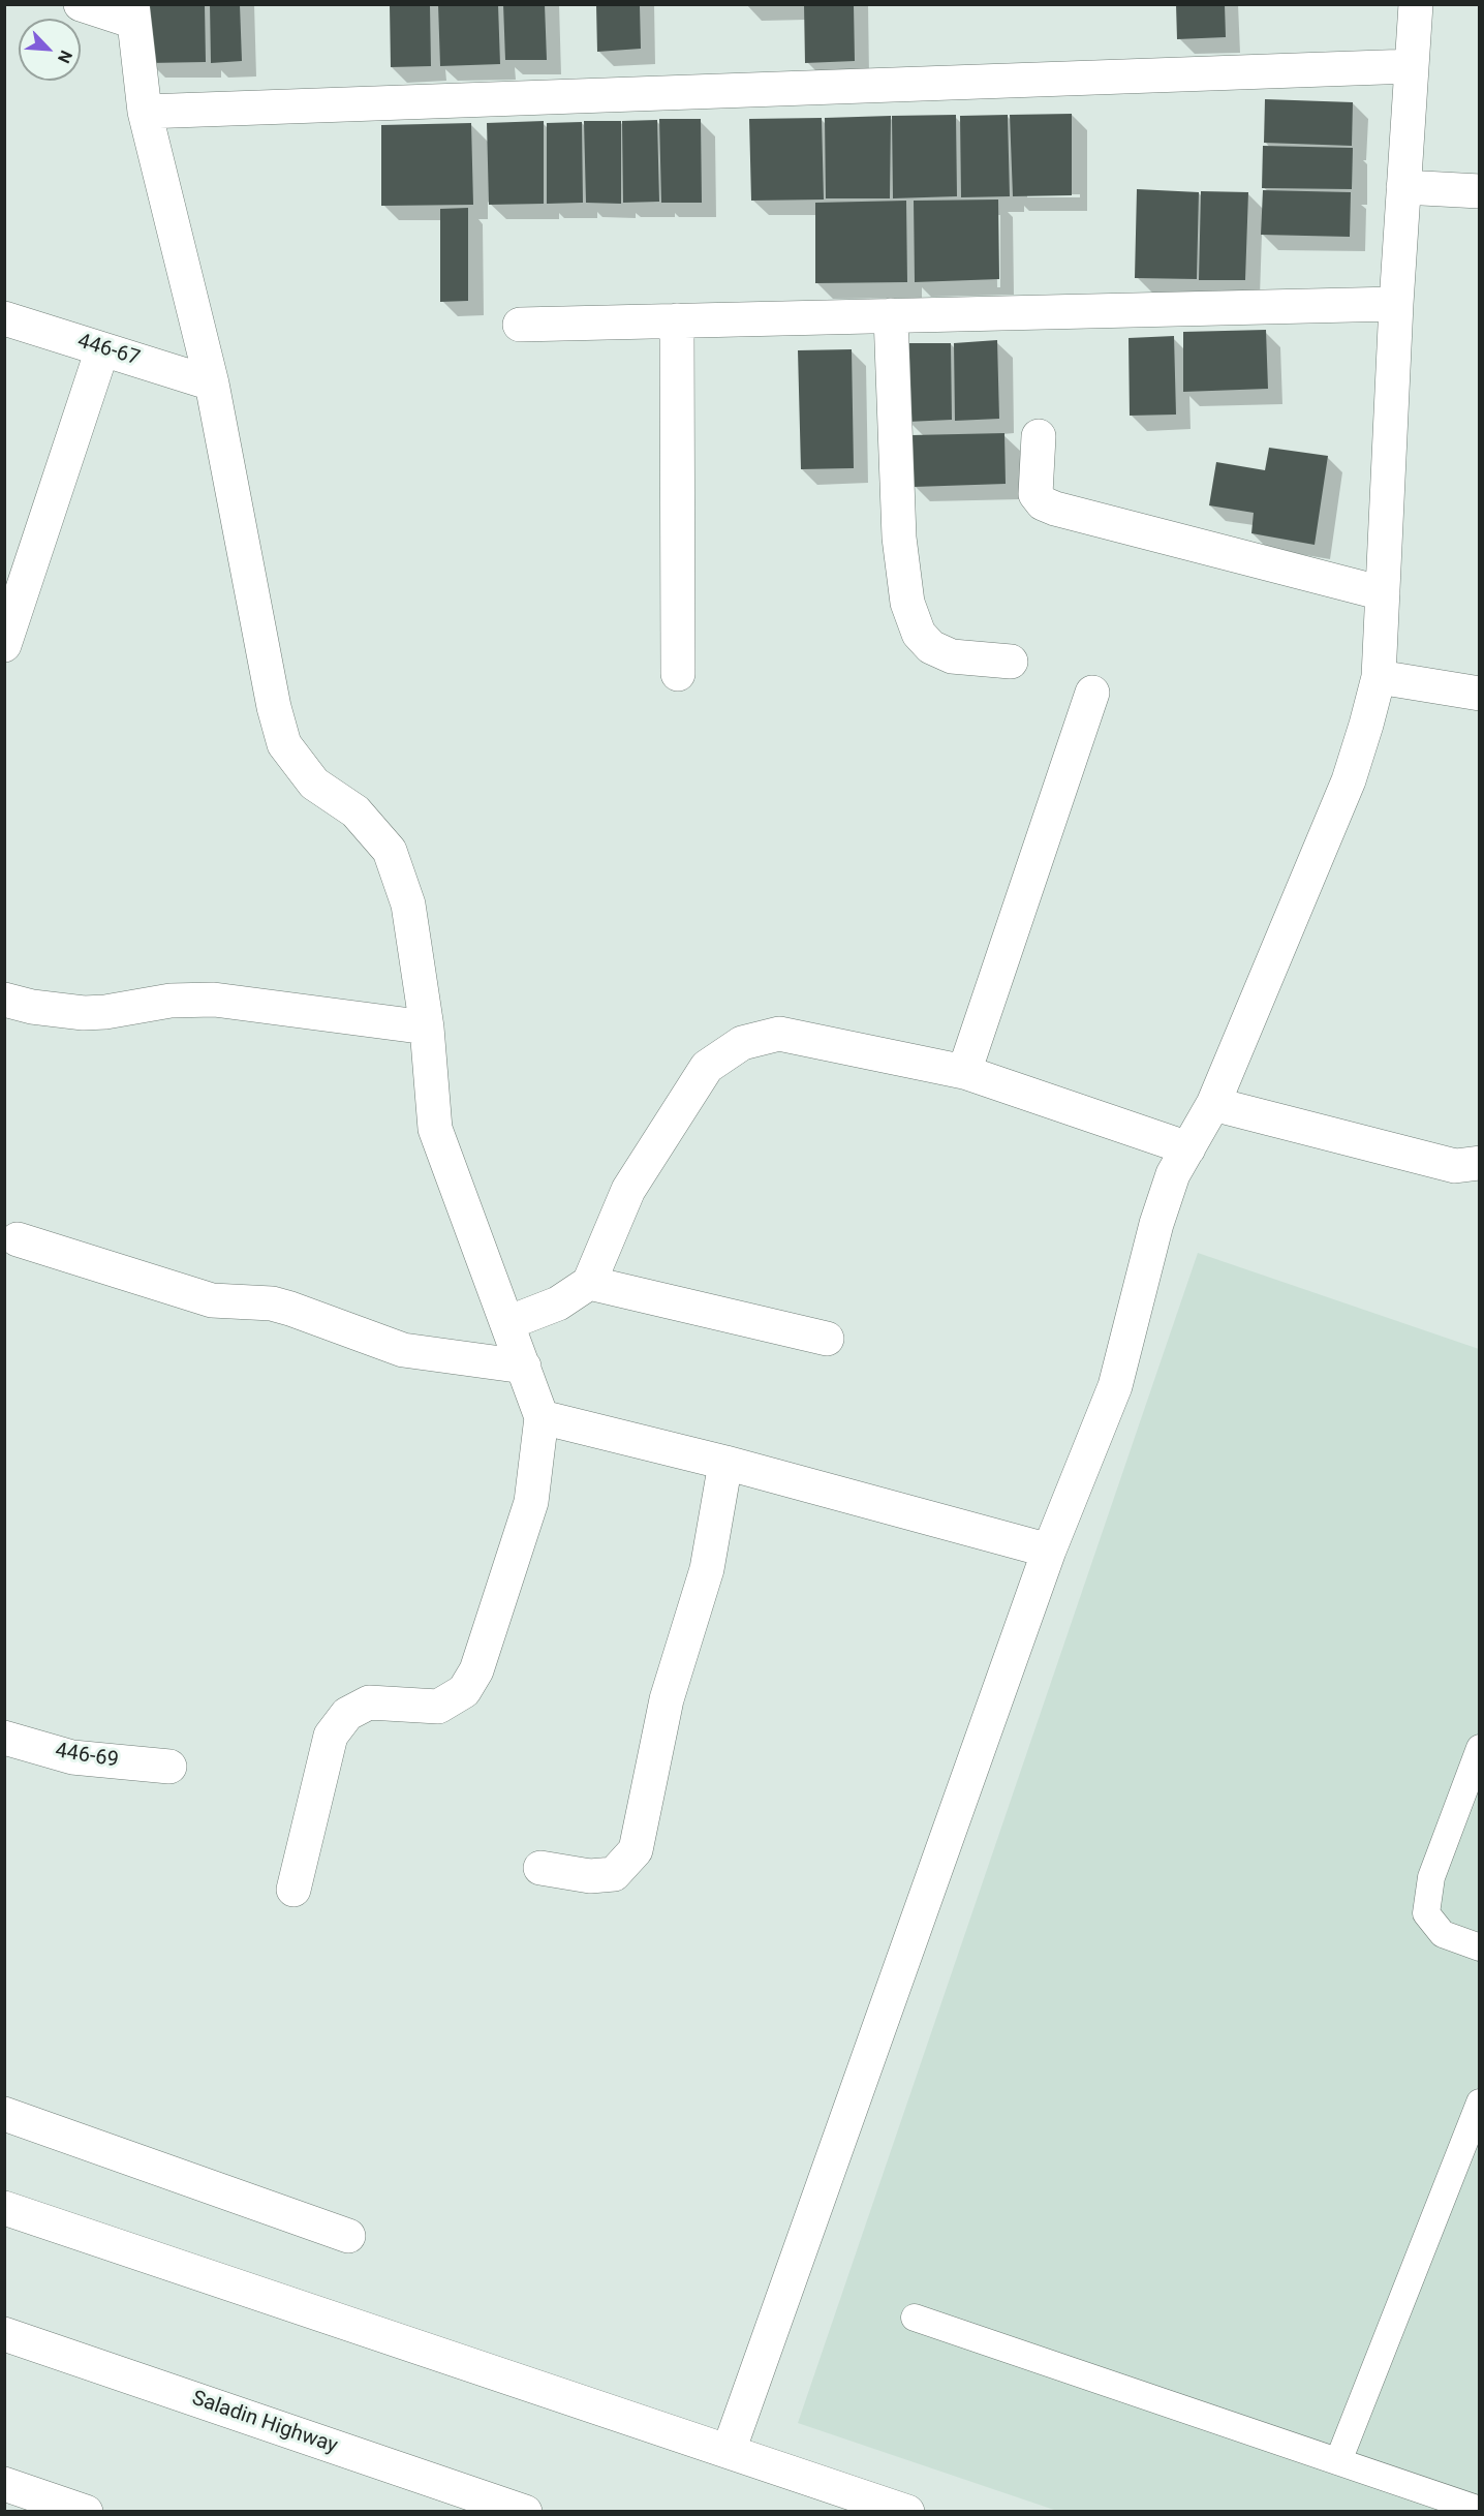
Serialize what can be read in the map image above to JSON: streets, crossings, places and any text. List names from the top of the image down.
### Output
{
  "streets": {
    "main road": ["446-67", "446-69", "Saladin Highway"]
  },
  "north": "bottom right"
}
